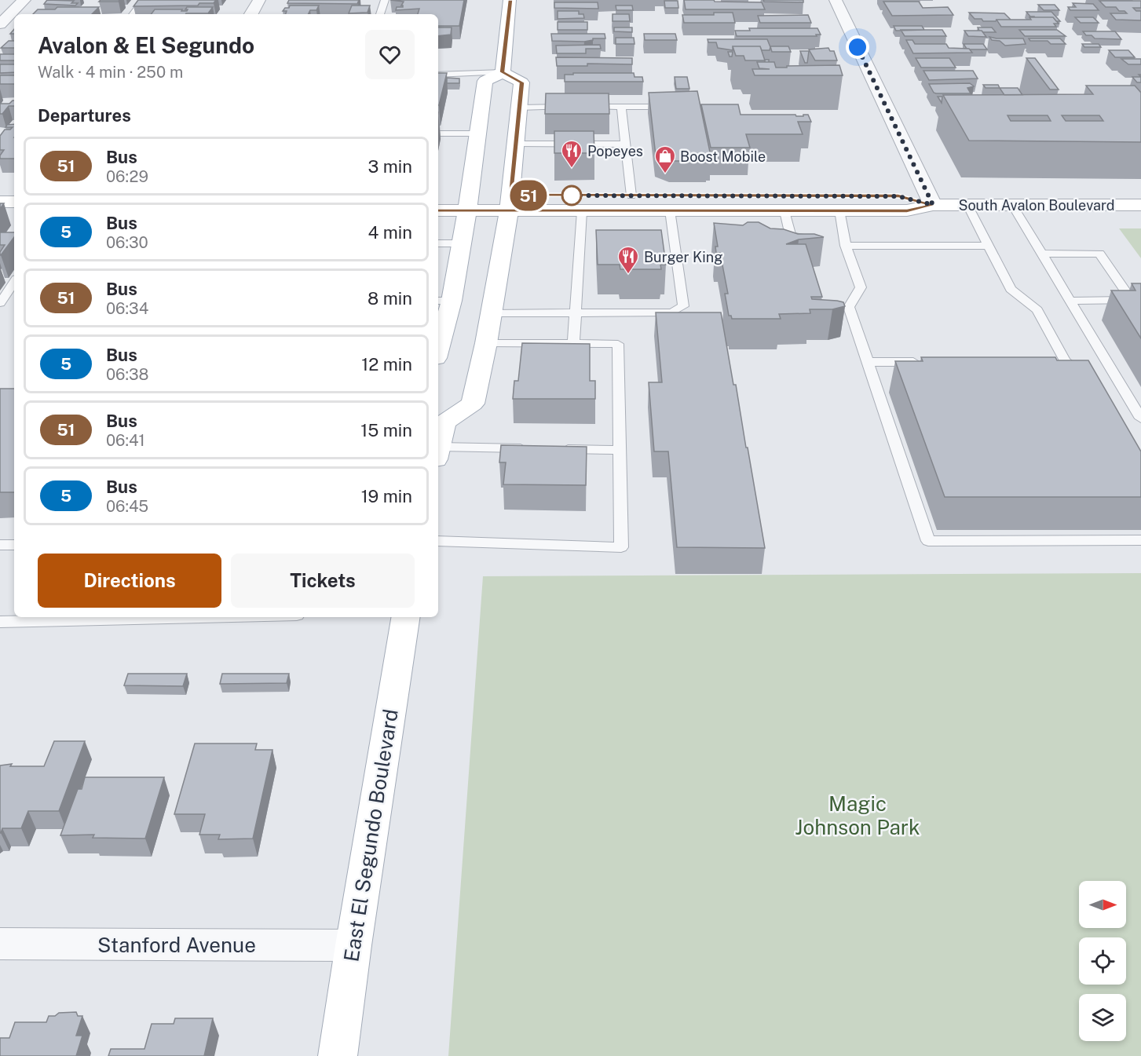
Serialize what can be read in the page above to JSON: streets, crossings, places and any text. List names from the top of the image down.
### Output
{
  "streets": {
    "main road": ["South Avalon Boulevard", "East El Segundo Boulevard"],
    "street": ["Stanford Avenue"]
  },
  "crossings": [
    ["East El Segundo Boulevard", "Stanford Avenue"]
  ],
  "parks": ["Magic Johnson Park"],
  "places": {
    "restaurant": ["Popeyes", "Burger King"],
    "shop": ["Boost Mobile"]
  },
  "lines": ["bus line 51"],
  "north": "right",
  "page": {
    "on_map": "51",
    "heading": [
      ["Avalon & El Segundo", "Walk · 4 min · 250 m"],
      "Departures"
    ],
    "list": [
      {
        "mark": "51",
        "name": "Bus",
        "note": "06:29",
        "value": "3 min"
      },
      {
        "mark": "5",
        "name": "Bus",
        "note": "06:30",
        "value": "4 min"
      },
      {
        "mark": "51",
        "name": "Bus",
        "note": "06:34",
        "value": "8 min"
      },
      {
        "mark": "5",
        "name": "Bus",
        "note": "06:38",
        "value": "12 min"
      },
      {
        "mark": "51",
        "name": "Bus",
        "note": "06:41",
        "value": "15 min"
      },
      {
        "mark": "5",
        "name": "Bus",
        "note": "06:45",
        "value": "19 min"
      }
    ],
    "buttons": ["Directions", "Tickets"]
  }
}
